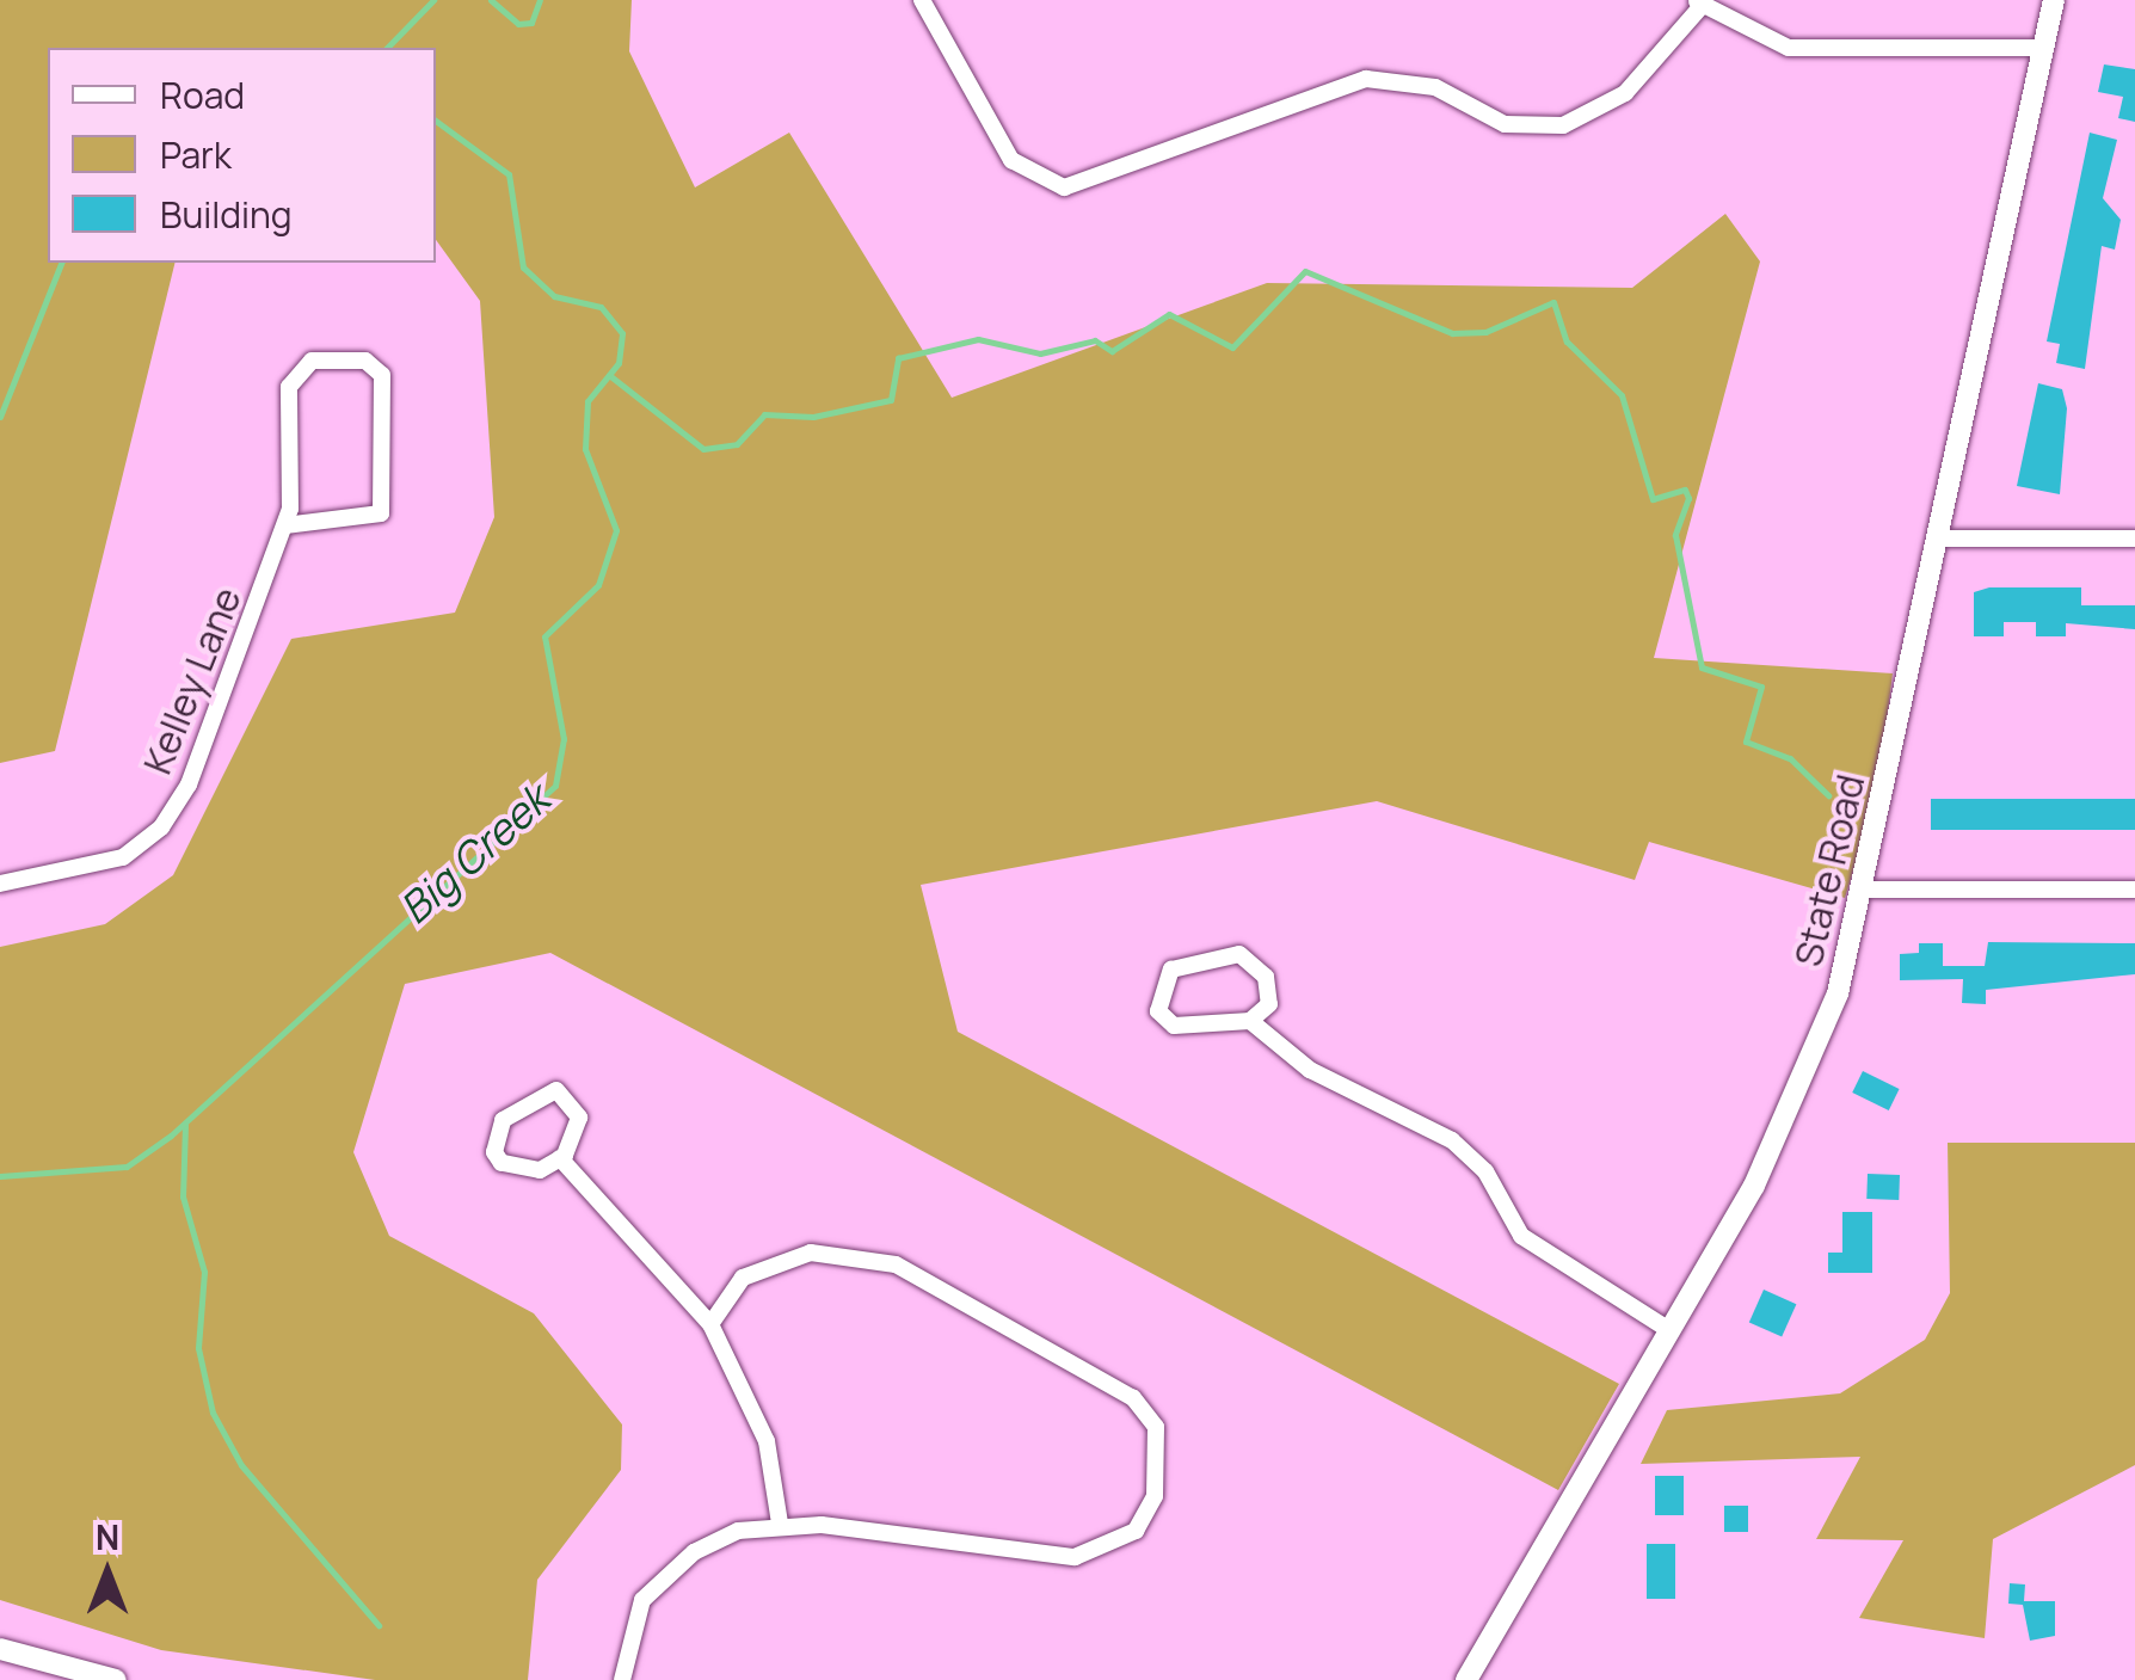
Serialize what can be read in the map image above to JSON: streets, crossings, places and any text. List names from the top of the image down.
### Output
{
  "streets": {
    "main road": ["State Road"],
    "street": ["Kelley Lane"]
  },
  "water": ["Big Creek"],
  "legend": ["Road", "Park", "Building"],
  "north": "top"
}
